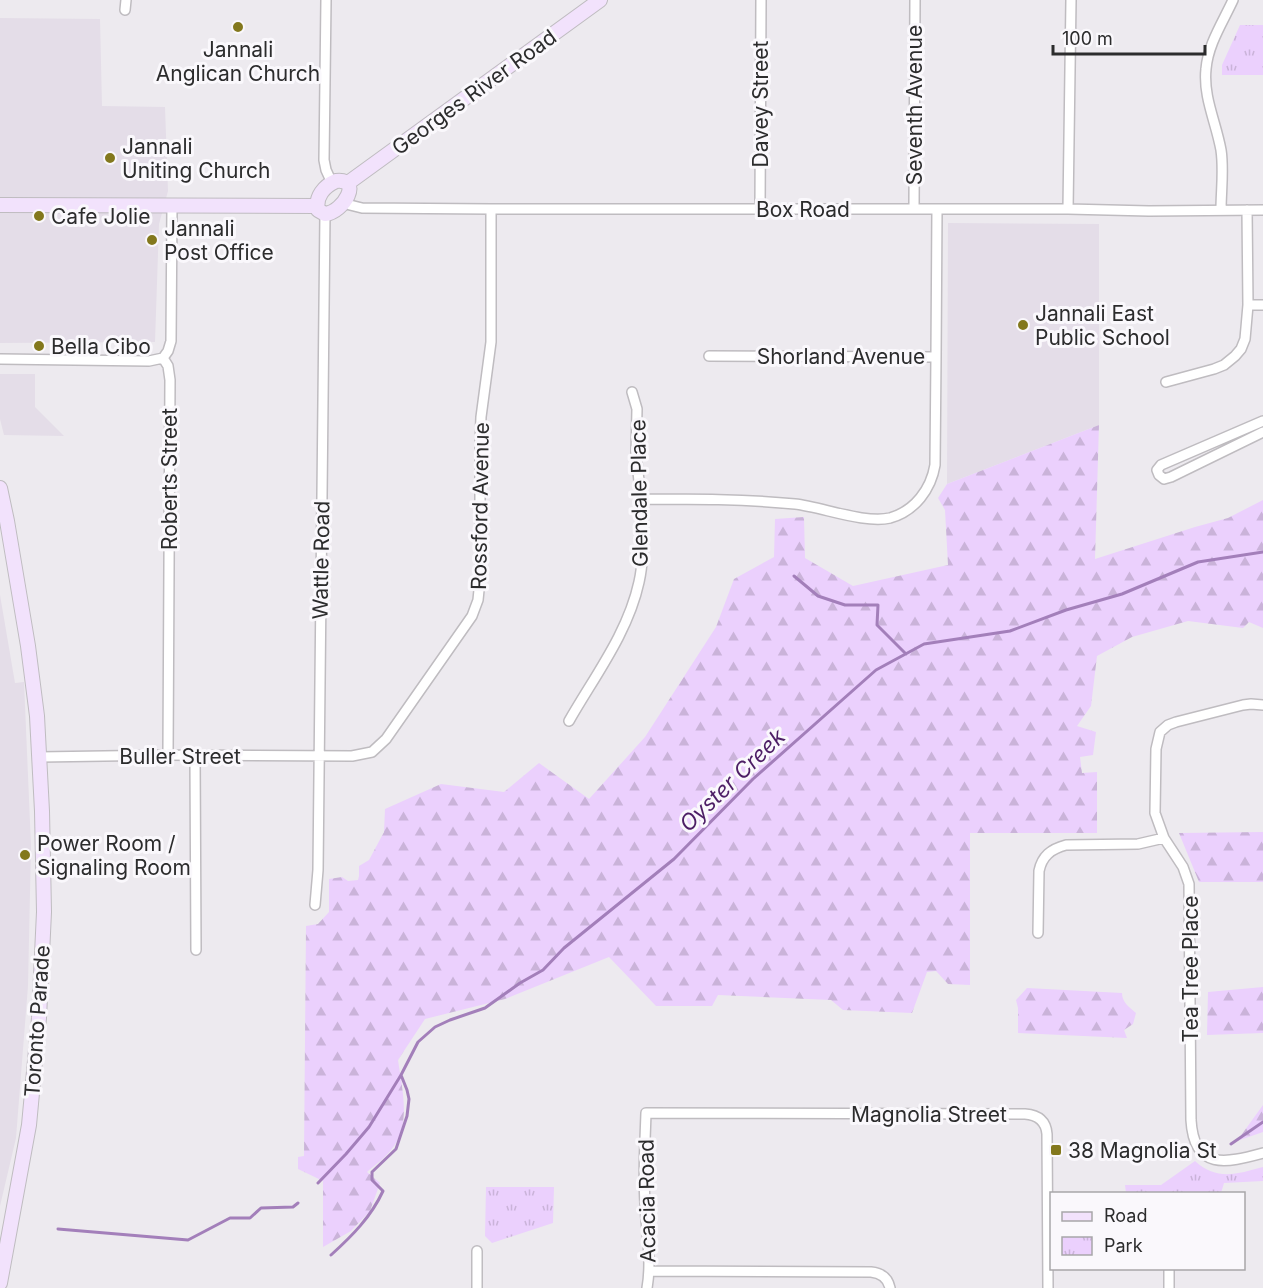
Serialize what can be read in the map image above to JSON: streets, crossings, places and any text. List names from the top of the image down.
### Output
{
  "streets": {
    "street": [
      "Georges River Road",
      "Davey Street",
      "Seventh Avenue",
      "Box Road",
      "Shorland Avenue",
      "Roberts Street",
      "Glendale Place",
      "Rossford Avenue",
      "Wattle Road",
      "Buller Street",
      "Tea Tree Place",
      "Toronto Parade",
      "Magnolia Street",
      "Acacia Road"
    ]
  },
  "crossings": [
    ["Georges River Road", "Box Road"],
    ["Georges River Road", "Wattle Road"],
    ["Davey Street", "Box Road"],
    ["Seventh Avenue", "Box Road"],
    ["Box Road", "Shorland Avenue"],
    ["Box Road", "Rossford Avenue"],
    ["Box Road", "Wattle Road"],
    ["Roberts Street", "Buller Street"],
    ["Rossford Avenue", "Wattle Road"],
    ["Rossford Avenue", "Buller Street"],
    ["Wattle Road", "Buller Street"],
    ["Buller Street", "Toronto Parade"],
    ["Magnolia Street", "Acacia Road"]
  ],
  "water": ["Oyster Creek"],
  "places": {
    "other": [
      "Jannali Anglican Church",
      "Jannali Uniting Church",
      "Cafe Jolie",
      "Jannali Post Office",
      "Jannali East Public School",
      "Bella Cibo",
      "Power Room / Signaling Room"
    ],
    "transit": ["38 Magnolia St"]
  },
  "legend": ["Road", "Park"],
  "scale_bar": "100 m"
}
